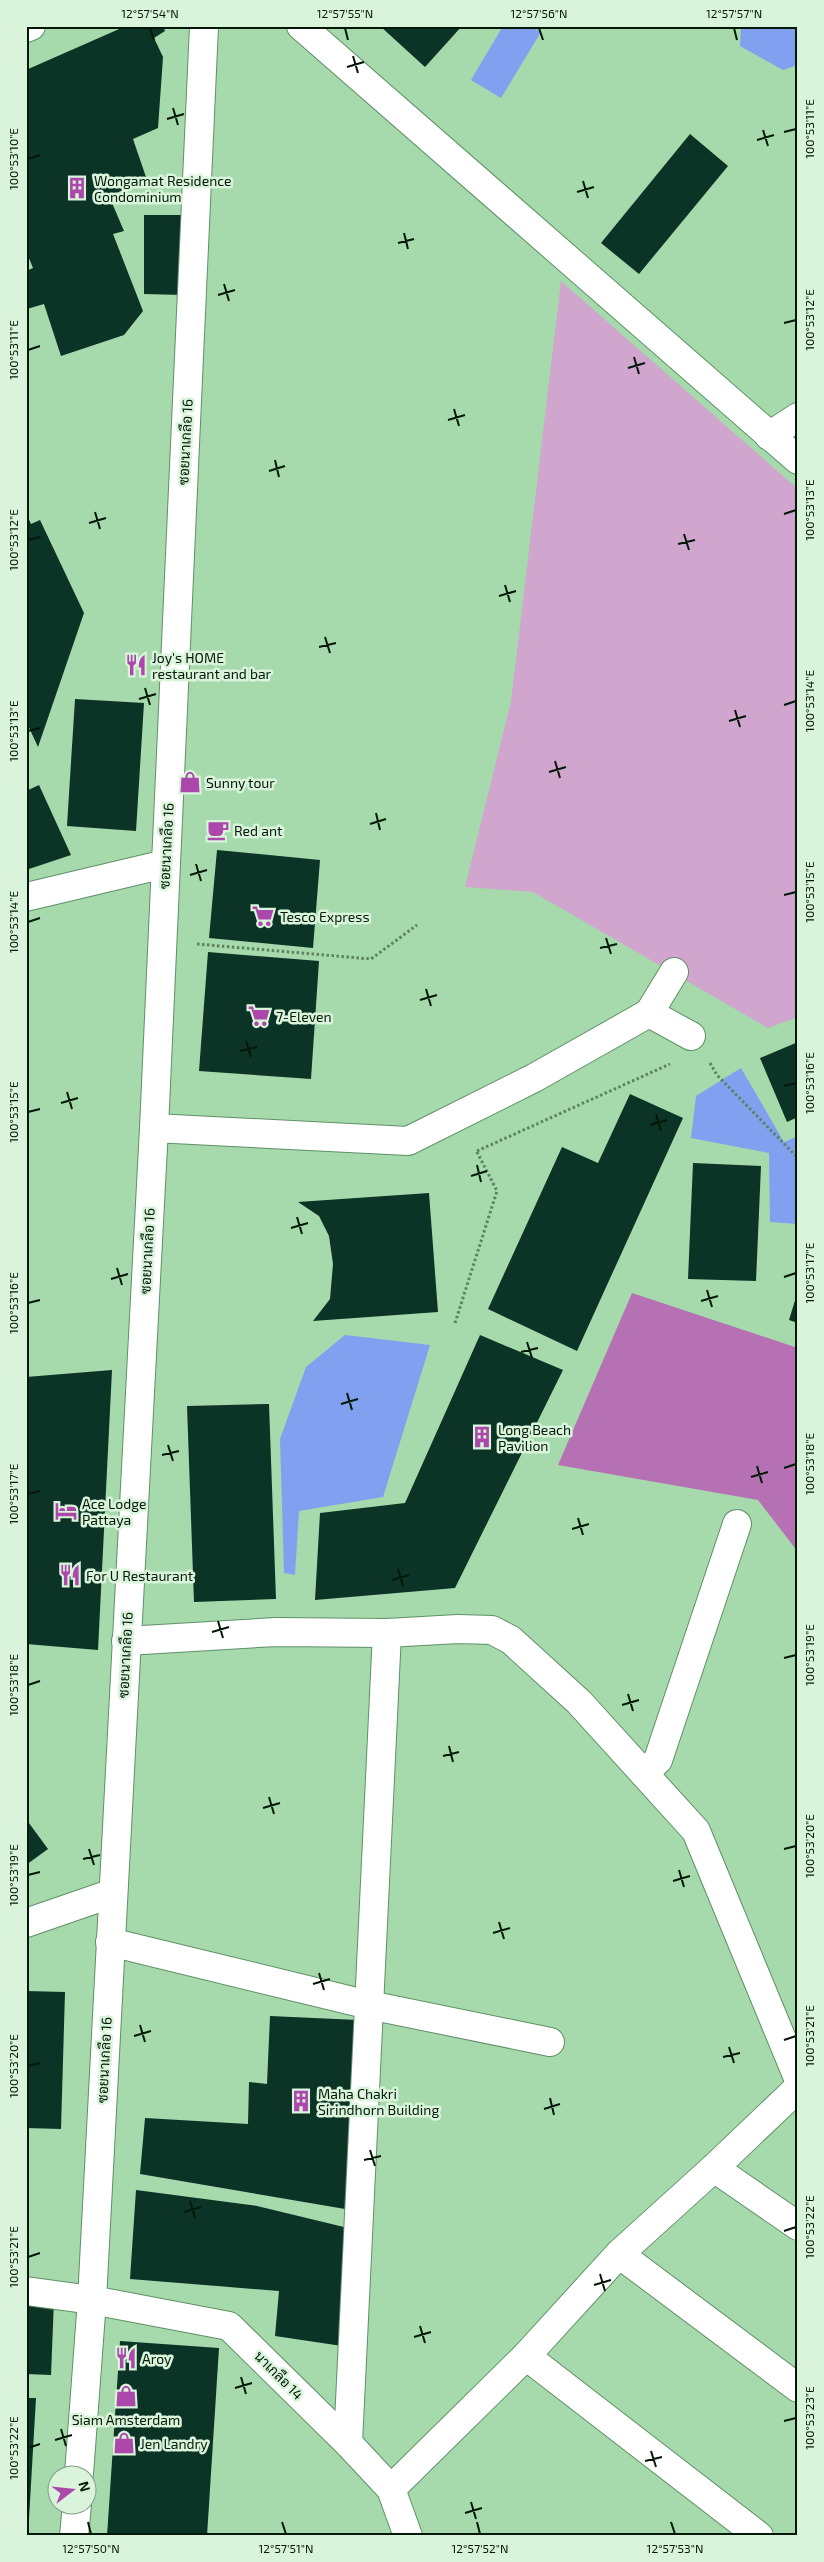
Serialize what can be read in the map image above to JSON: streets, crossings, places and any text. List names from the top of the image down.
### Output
{
  "streets": {
    "street": ["ซอยนาเกลือ 16", "นาเกลือ 14"]
  },
  "crossings": [
    ["ซอยนาเกลือ 16", "นาเกลือ 14"]
  ],
  "places": {
    "building": ["Wongamat Residence Condominium", "Long Beach Pavilion", "Maha Chakri Sirindhorn Building"],
    "restaurant": ["Joy's HOME restaurant and bar", "For U Restaurant", "Aroy"],
    "shop": ["Sunny tour", "Siam Amsterdam", "Jen Landry"],
    "cafe": ["Red ant"],
    "supermarket": ["Tesco Express", "7-Eleven"],
    "hotel": ["Ace Lodge Pattaya"]
  },
  "north": "right",
  "coordinates": [
    "12°57'54\"N",
    "12°57'55\"N",
    "12°57'56\"N",
    "12°57'57\"N",
    "100°53'11\"E",
    "100°53'10\"E",
    "100°53'12\"E",
    "100°53'13\"E",
    "100°53'14\"E",
    "100°53'15\"E",
    "100°53'16\"E",
    "100°53'17\"E",
    "100°53'18\"E",
    "100°53'19\"E",
    "100°53'20\"E",
    "100°53'21\"E",
    "100°53'22\"E",
    "100°53'23\"E",
    "12°57'50\"N",
    "12°57'51\"N",
    "12°57'52\"N",
    "12°57'53\"N"
  ]
}
